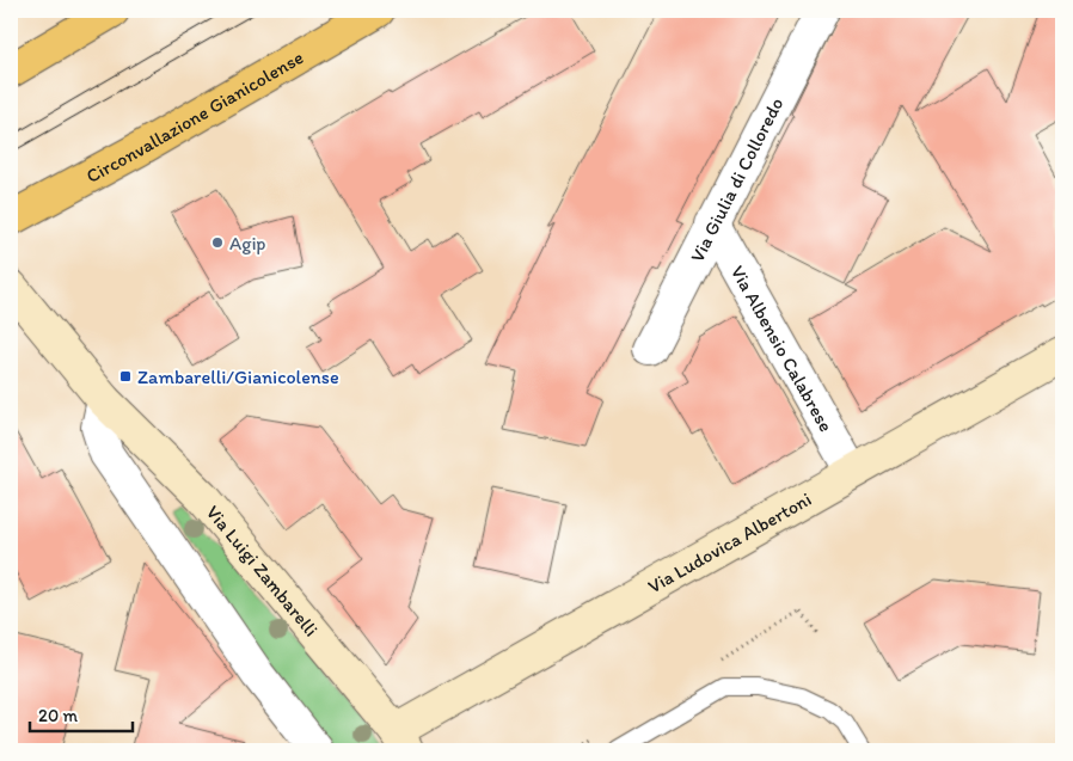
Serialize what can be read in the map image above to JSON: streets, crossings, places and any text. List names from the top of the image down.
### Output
{
  "streets": {
    "main road": ["Circonvallazione Gianicolense"],
    "street": [
      "Via Giulia di Colloredo",
      "Via Albensio Calabrese",
      "Via Ludovica Albertoni",
      "Via Luigi Zambarelli"
    ]
  },
  "crossings": [
    ["Via Giulia di Colloredo", "Via Albensio Calabrese"],
    ["Via Albensio Calabrese", "Via Ludovica Albertoni"],
    ["Via Ludovica Albertoni", "Via Luigi Zambarelli"]
  ],
  "places": {
    "other": ["Agip"],
    "transit": ["Zambarelli/Gianicolense"]
  },
  "scale_bar": "20 m"
}
